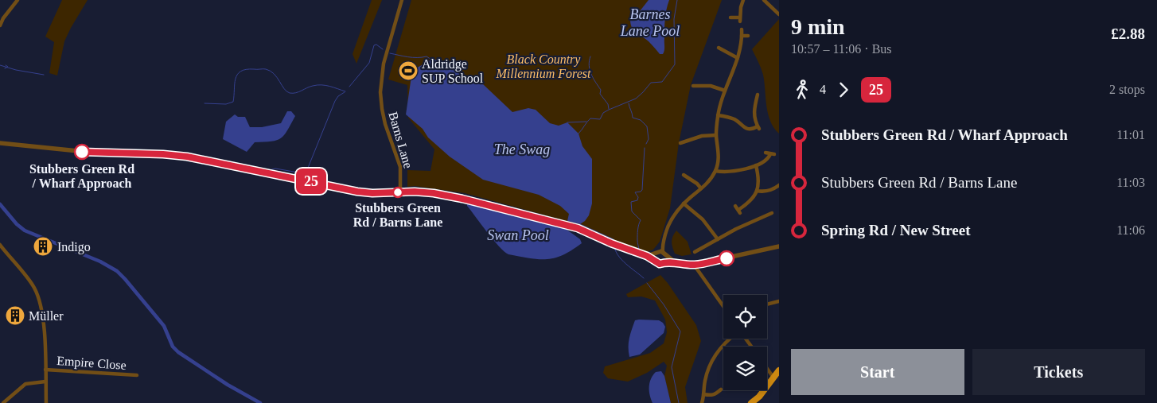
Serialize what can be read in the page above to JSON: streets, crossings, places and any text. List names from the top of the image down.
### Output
{
  "streets": {
    "street": ["Barns Lane", "Empire Close"]
  },
  "water": ["Barnes Lane Pool", "The Swag", "Swan Pool"],
  "parks": ["Black Country Millennium Forest"],
  "places": {
    "sports": ["Aldridge SUP School"],
    "other": ["Stubbers Green Rd / Wharf Approach", "Stubbers Green Rd / Barns Lane"],
    "building": ["Indigo", "Müller"]
  },
  "lines": ["bus line 25"],
  "page": {
    "on_map": "25",
    "heading": ["9 min", "10:57 – 11:06 · Bus", "£2.88"],
    "legs": ["4", "25", "2 stops"],
    "list": [
      {
        "name": "Stubbers Green Rd / Wharf Approach",
        "value": "11:01"
      },
      {
        "name": "Stubbers Green Rd / Barns Lane",
        "value": "11:03"
      },
      {
        "name": "Spring Rd / New Street",
        "value": "11:06"
      }
    ],
    "buttons": ["Start", "Tickets"]
  }
}
